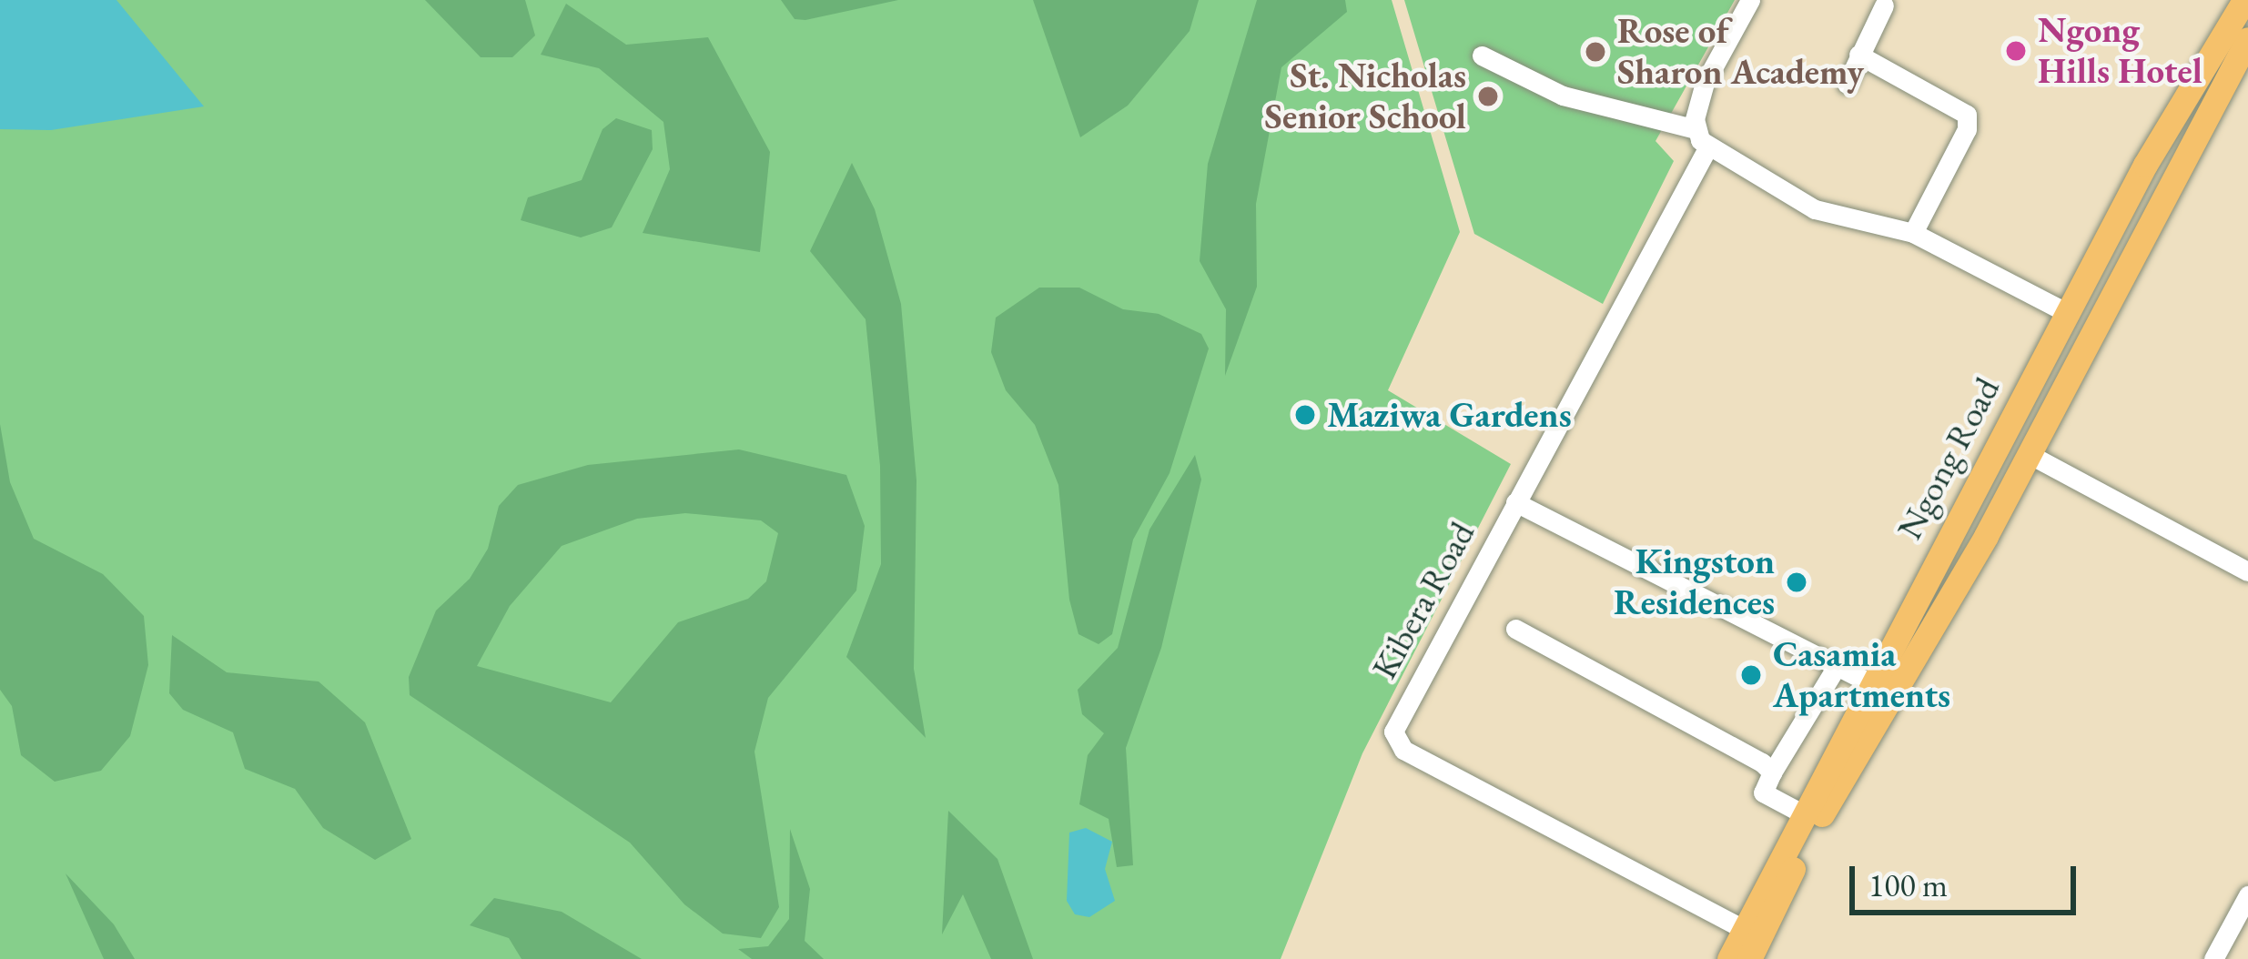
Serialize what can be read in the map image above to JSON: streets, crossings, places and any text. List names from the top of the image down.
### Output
{
  "streets": {
    "main road": ["Ngong Road"],
    "street": ["Kibera Road"]
  },
  "crossings": [
    ["Ngong Road", "Kibera Road"]
  ],
  "places": [
    "Ngong Hills Hotel",
    "Rose of Sharon Academy",
    "St. Nicholas Senior School",
    "Maziwa Gardens",
    "Kingston Residences",
    "Casamia Apartments"
  ],
  "scale_bar": "100 m"
}
